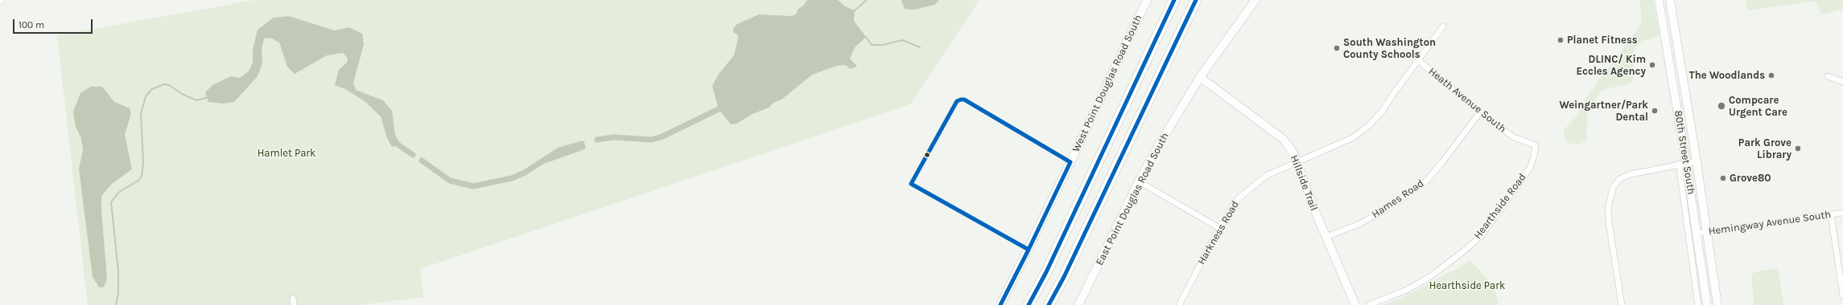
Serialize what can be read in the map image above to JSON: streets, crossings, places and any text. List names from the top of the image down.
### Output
{
  "streets": {
    "street": [
      "West Point Douglas Road South",
      "Heath Avenue South",
      "80th Street South",
      "Hillside Trail",
      "East Point Douglas Road South",
      "Hames Road",
      "Hearthside Road",
      "Hemingway Avenue South",
      "Harkness Road"
    ]
  },
  "crossings": [
    ["Heath Avenue South", "Hames Road"],
    ["Heath Avenue South", "Hearthside Road"],
    ["Heath Avenue South", "Harkness Road"],
    ["80th Street South", "Hemingway Avenue South"],
    ["Hillside Trail", "East Point Douglas Road South"],
    ["Hillside Trail", "Hames Road"],
    ["Hillside Trail", "Harkness Road"]
  ],
  "parks": ["Hamlet Park", "Hearthside Park"],
  "places": [
    "Planet Fitness",
    "South Washington County Schools",
    "DLINC/ Kim Eccles Agency",
    "The Woodlands",
    "Compcare Urgent Care",
    "Weingartner/Park Dental",
    "Park Grove Library",
    "Grove80"
  ],
  "scale_bar": "100 m"
}
